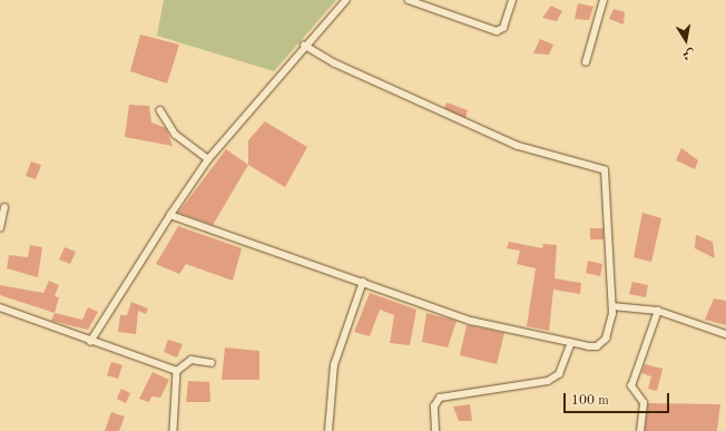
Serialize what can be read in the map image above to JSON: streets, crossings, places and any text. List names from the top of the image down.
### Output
{
  "scale_bar": "100 m",
  "north": "bottom"
}
